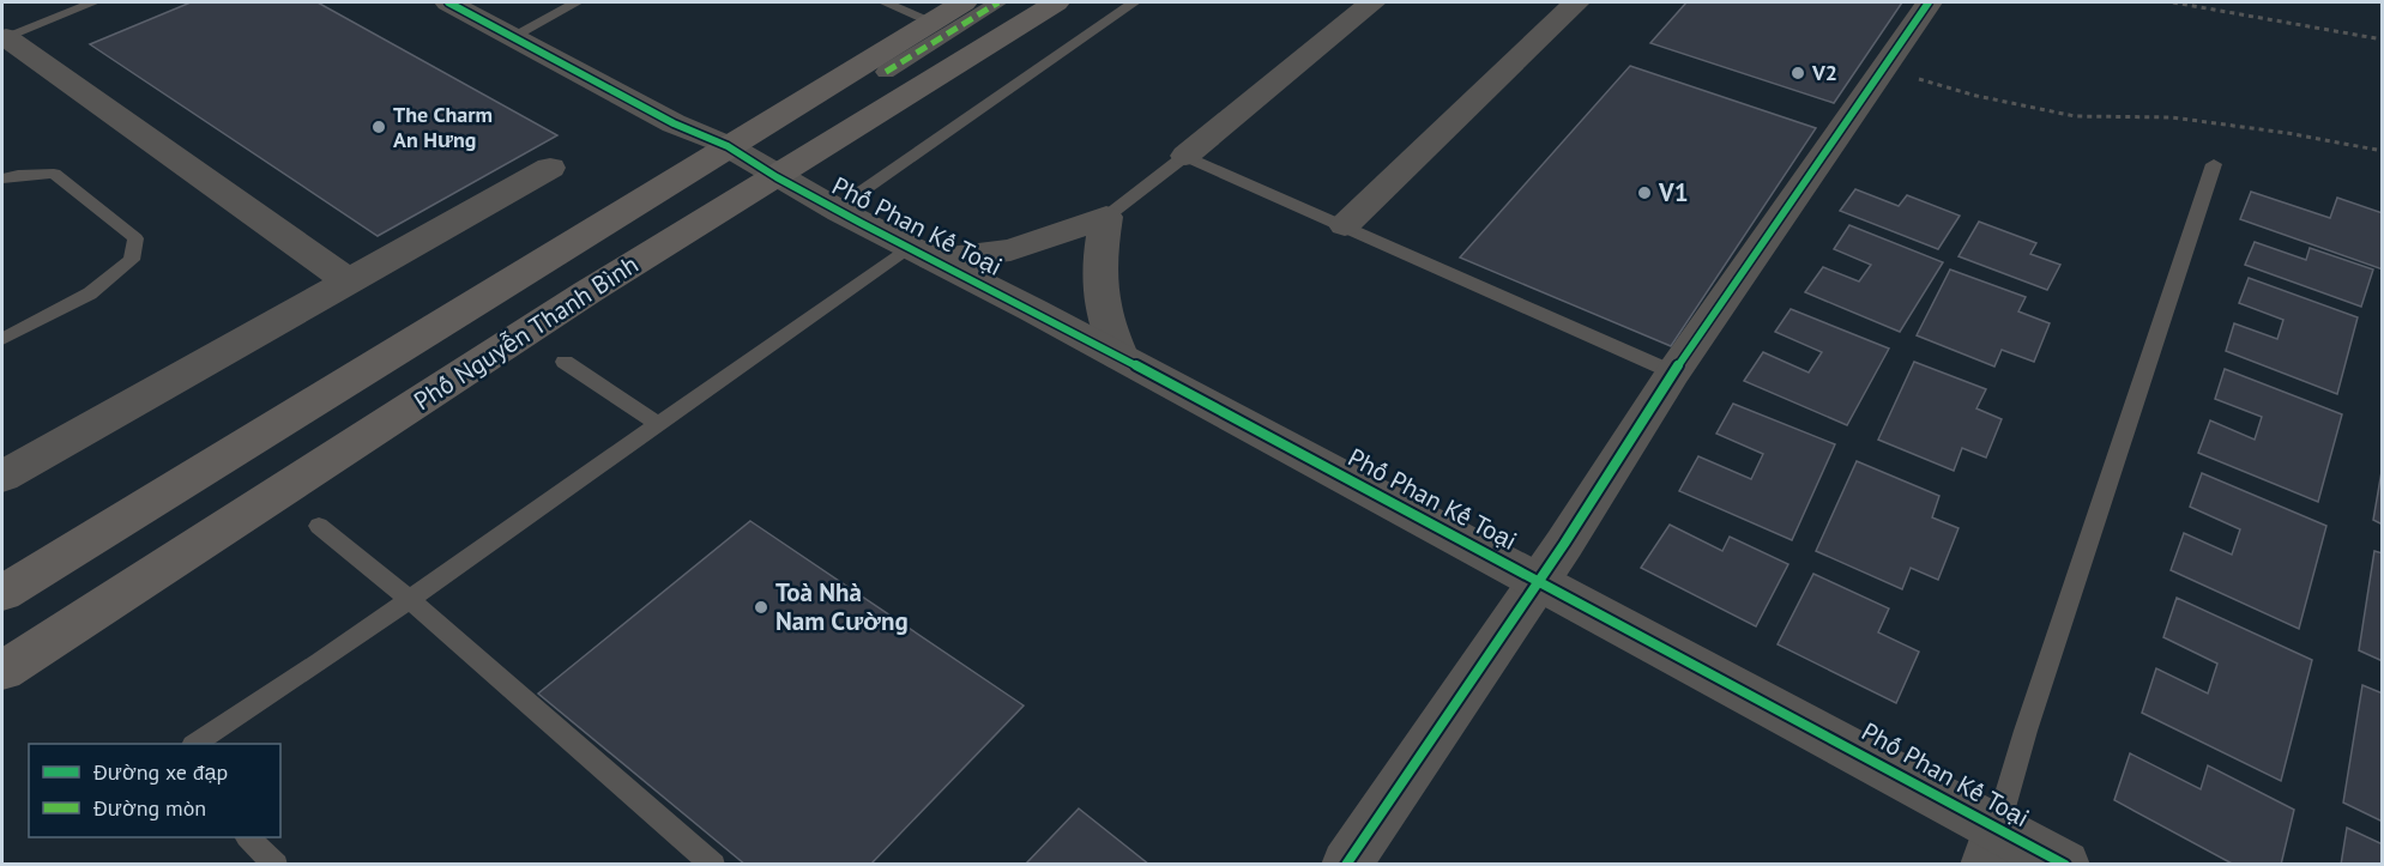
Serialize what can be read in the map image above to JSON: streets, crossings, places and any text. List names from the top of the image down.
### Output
{
  "streets": {
    "main road": ["Phố Nguyễn Thanh Bình"],
    "street": ["Phố Phan Kế Toại"]
  },
  "crossings": [
    ["Phố Phan Kế Toại", "Phố Nguyễn Thanh Bình"]
  ],
  "places": [
    "V2",
    "The Charm An Hưng",
    "V1",
    "Toà Nhà Nam Cường"
  ],
  "legend": ["Đường xe đạp", "Đường mòn"]
}
